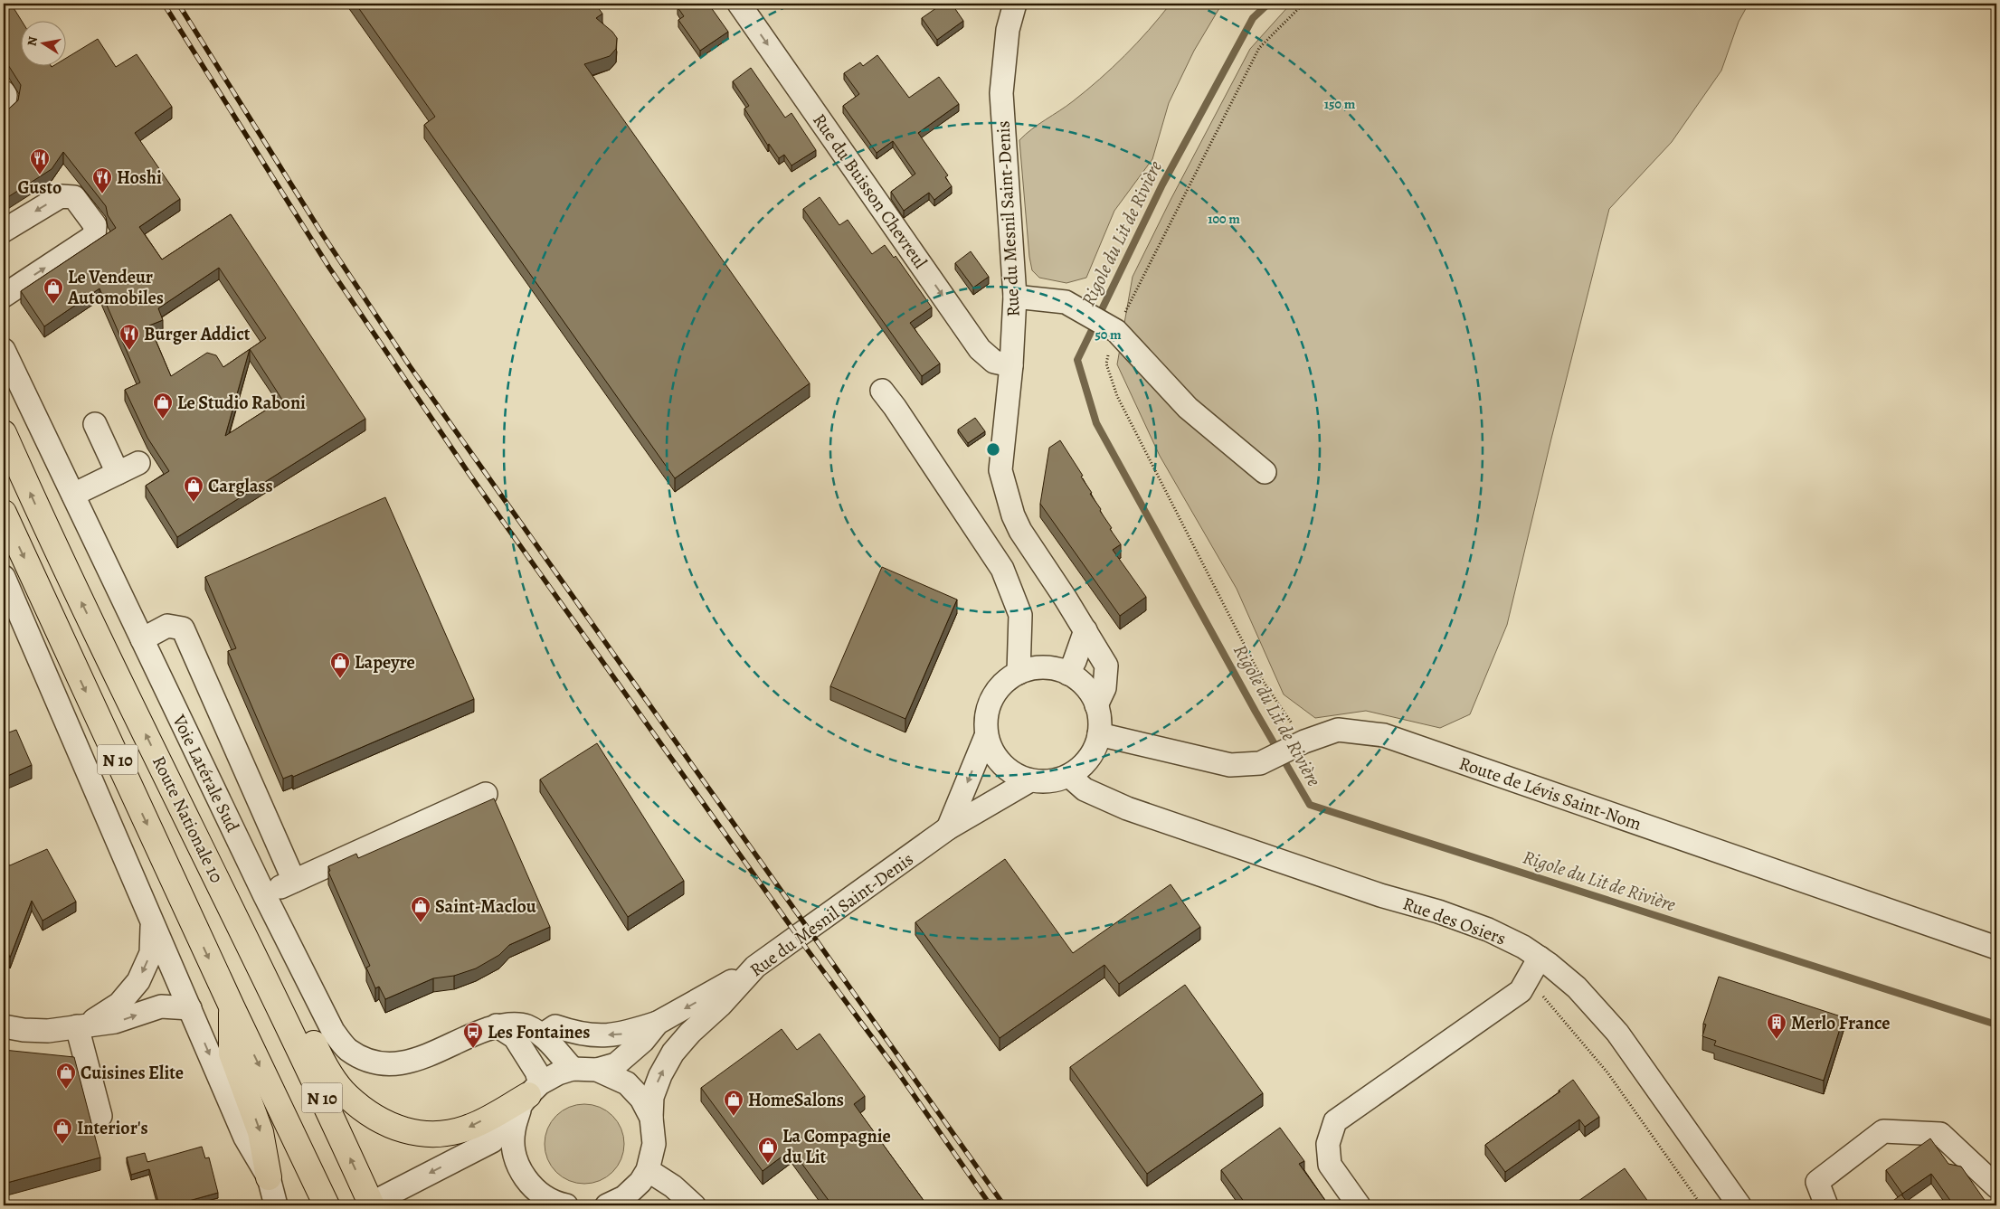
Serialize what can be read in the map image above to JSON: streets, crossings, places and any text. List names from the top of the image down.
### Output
{
  "streets": {
    "main road": ["N 10", "Route Nationale 10"],
    "street": [
      "Rue du Buisson Chevreul",
      "Rue du Mesnil Saint-Denis",
      "Voie Latérale Sud",
      "Route de Lévis Saint-Nom",
      "Rue des Osiers"
    ]
  },
  "crossings": [
    ["Rue du Buisson Chevreul", "Rue du Mesnil Saint-Denis"],
    ["Rue du Mesnil Saint-Denis", "Route de Lévis Saint-Nom"],
    ["Rue du Mesnil Saint-Denis", "Rue des Osiers"],
    ["Route de Lévis Saint-Nom", "Rue des Osiers"]
  ],
  "water": ["Rigole du Lit de Rivière"],
  "places": {
    "restaurant": ["Gusto", "Hoshi", "Burger Addict"],
    "shop": [
      "Le Vendeur Automobiles",
      "Le Studio Raboni",
      "Carglass",
      "Lapeyre",
      "Saint-Maclou",
      "Cuisines Elite",
      "HomeSalons",
      "Interior's",
      "La Compagnie du Lit"
    ],
    "building": ["Merlo France"],
    "bus stop": ["Les Fontaines"]
  },
  "north": "left",
  "rings": ["150 m", "100 m", "50 m"]
}
